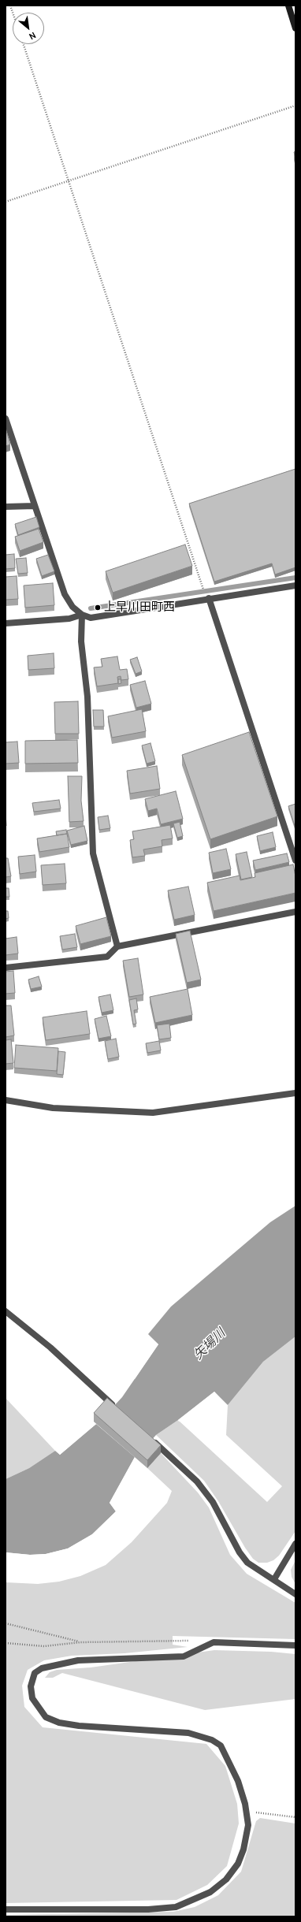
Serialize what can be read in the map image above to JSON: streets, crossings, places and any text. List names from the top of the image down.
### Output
{
  "water": ["矢場川"],
  "places": ["上早川田町西"],
  "north": "bottom right"
}
